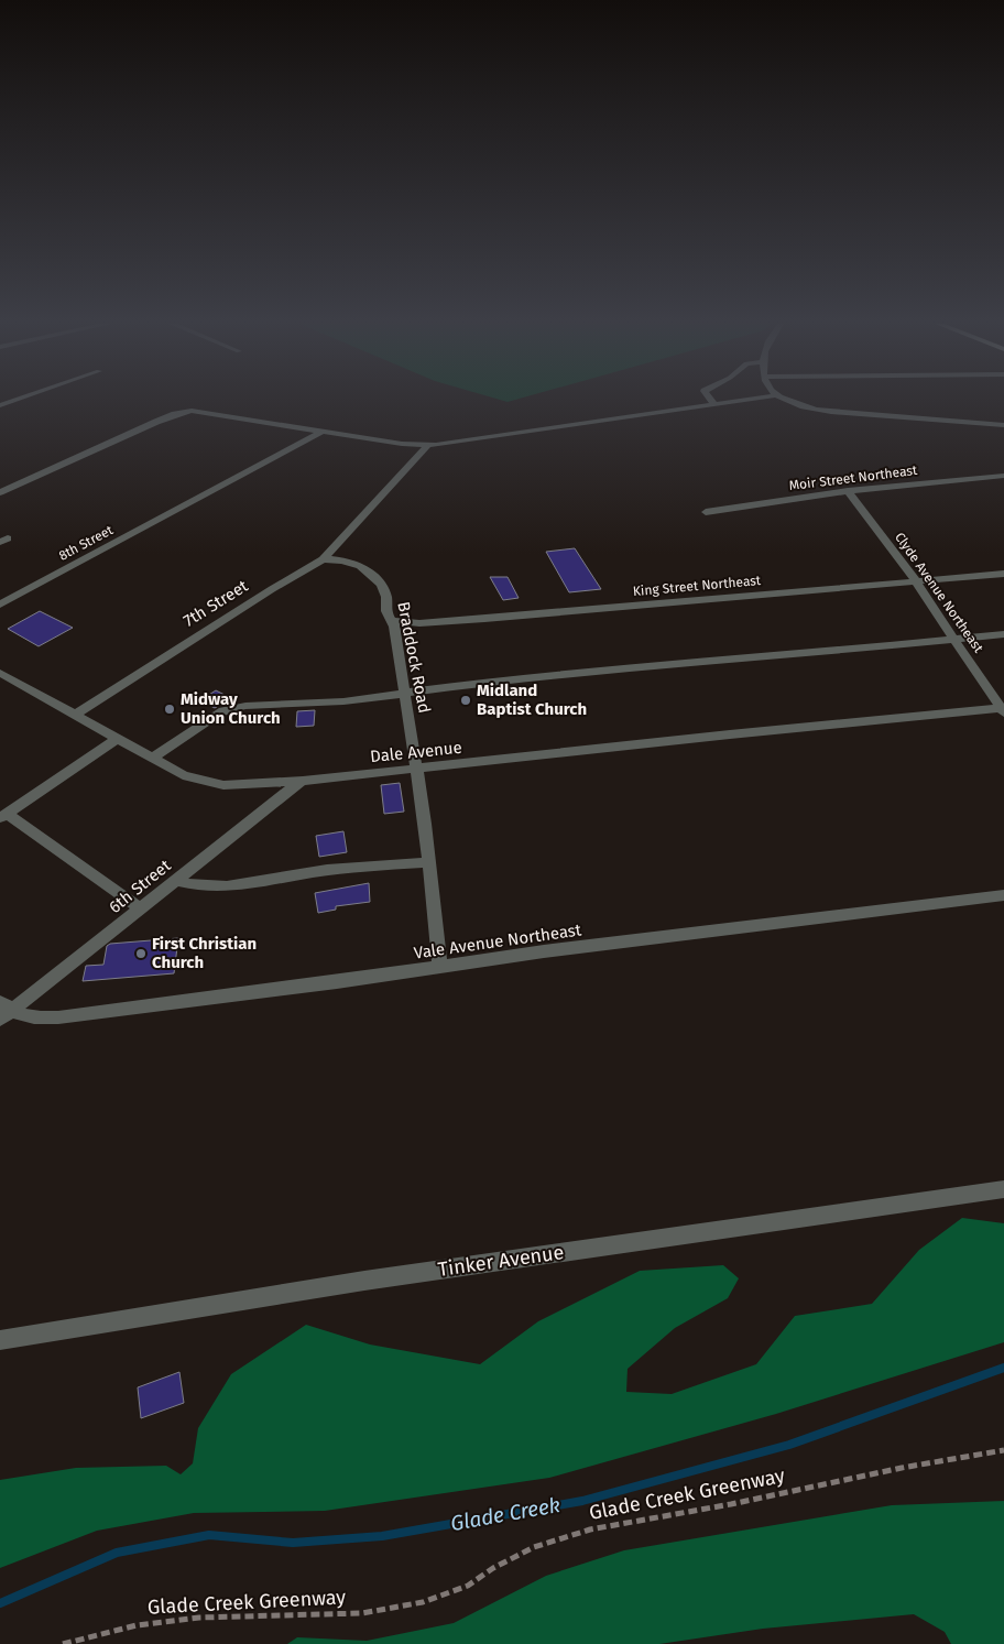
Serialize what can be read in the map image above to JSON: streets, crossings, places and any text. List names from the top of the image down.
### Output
{
  "streets": {
    "street": [
      "Moir Street Northeast",
      "8th Street",
      "King Street Northeast",
      "Clyde Avenue Northeast",
      "7th Street",
      "Braddock Road",
      "Dale Avenue",
      "6th Street",
      "Vale Avenue Northeast",
      "Tinker Avenue"
    ],
    "path": ["Glade Creek Greenway"]
  },
  "crossings": [
    ["Moir Street Northeast", "Clyde Avenue Northeast"],
    ["King Street Northeast", "Clyde Avenue Northeast"],
    ["King Street Northeast", "Braddock Road"],
    ["Clyde Avenue Northeast", "Dale Avenue"],
    ["7th Street", "Braddock Road"],
    ["7th Street", "Dale Avenue"],
    ["Braddock Road", "Dale Avenue"],
    ["Braddock Road", "Vale Avenue Northeast"],
    ["Dale Avenue", "6th Street"],
    ["6th Street", "Vale Avenue Northeast"]
  ],
  "water": ["Glade Creek"],
  "places": ["Midland Baptist Church", "Midway Union Church", "First Christian Church"]
}
